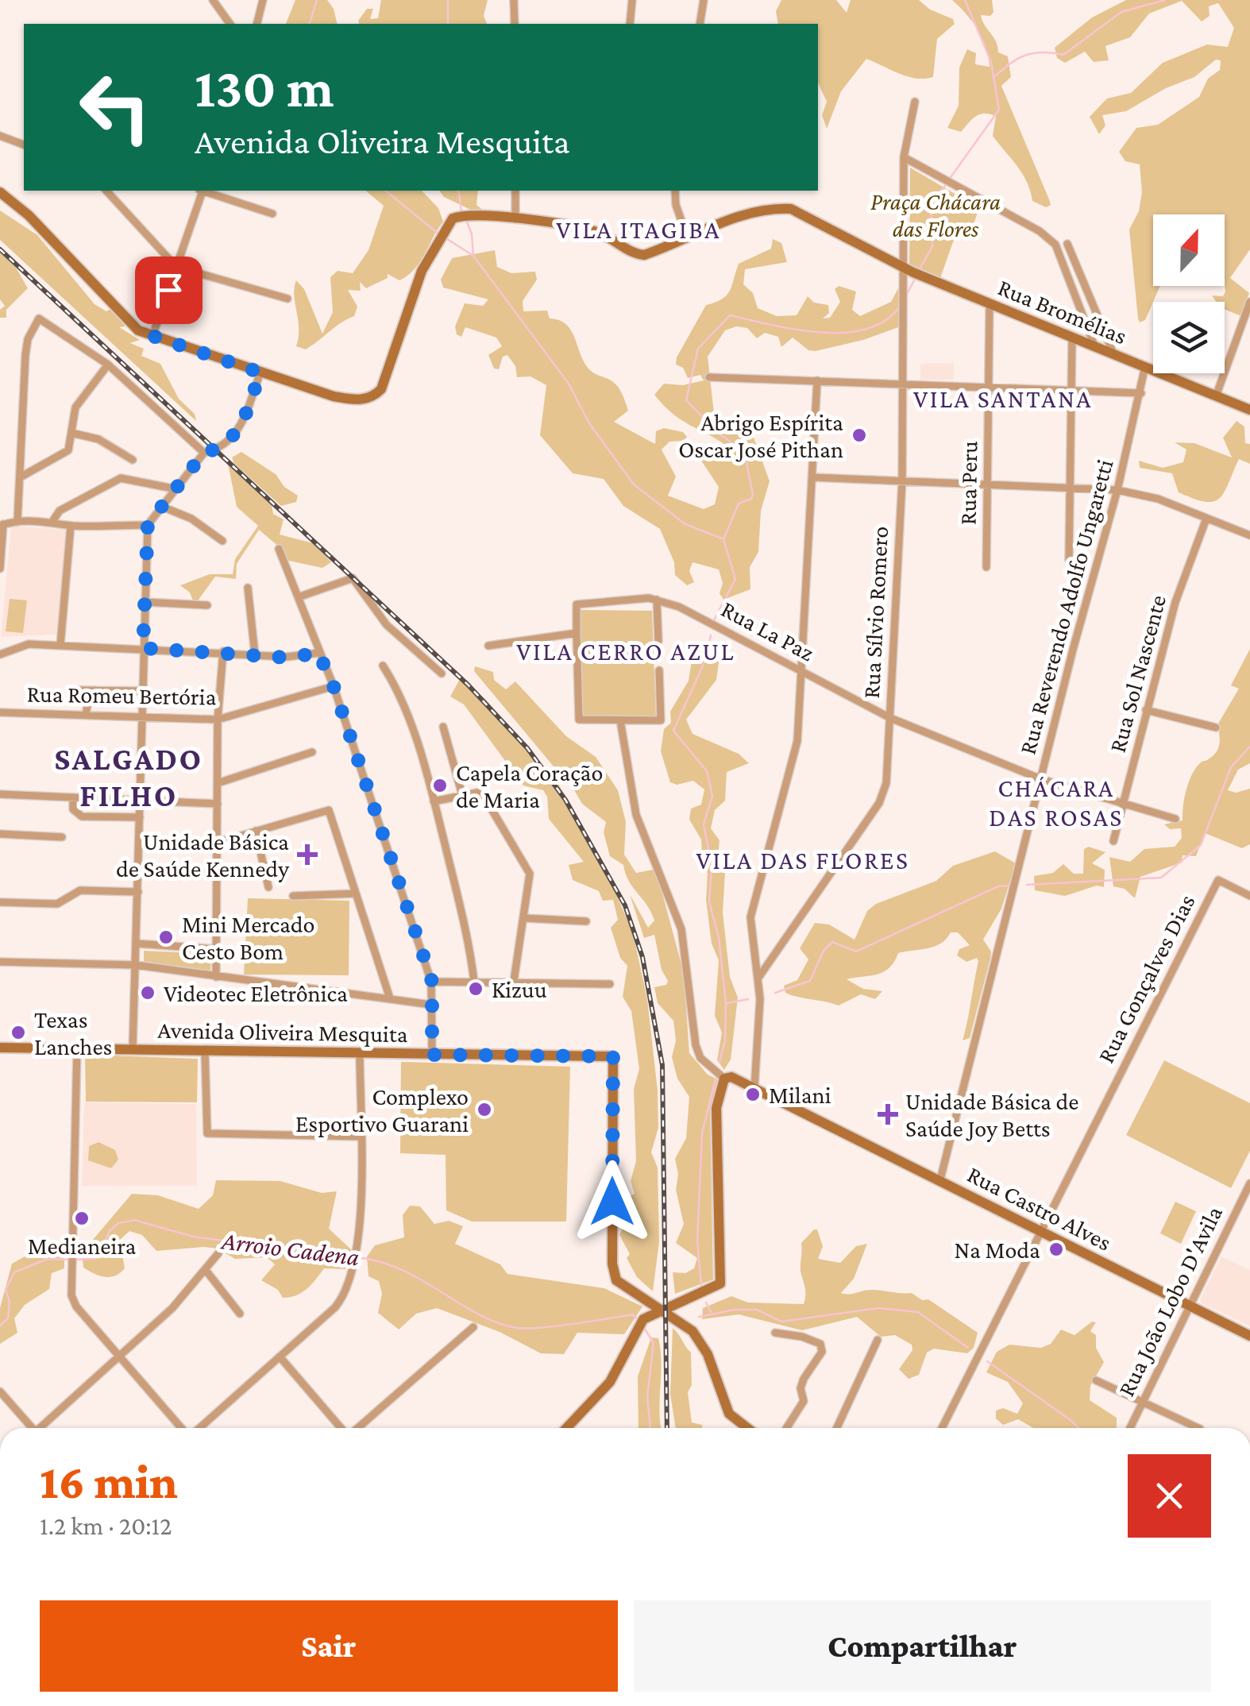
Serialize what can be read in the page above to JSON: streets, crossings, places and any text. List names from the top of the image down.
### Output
{
  "streets": {
    "street": [
      "Rua Bromélias",
      "Rua Peru",
      "Rua Reverendo Adolfo Ungaretti",
      "Rua Sílvio Romero",
      "Rua La Paz",
      "Rua Sol Nascente",
      "Rua Romeu Bertória",
      "Rua Gonçalves Dias",
      "Avenida Oliveira Mesquita",
      "Rua Castro Alves",
      "Rua João Lobo D'Avila"
    ]
  },
  "crossings": [
    ["Rua Bromélias", "Rua Peru"],
    ["Rua Bromélias", "Rua Reverendo Adolfo Ungaretti"],
    ["Rua Bromélias", "Rua Sílvio Romero"],
    ["Rua Reverendo Adolfo Ungaretti", "Rua La Paz"],
    ["Rua Reverendo Adolfo Ungaretti", "Rua Castro Alves"],
    ["Rua Sílvio Romero", "Rua La Paz"],
    ["Rua La Paz", "Rua Sol Nascente"],
    ["Rua Gonçalves Dias", "Rua Castro Alves"],
    ["Rua Castro Alves", "Rua João Lobo D'Avila"]
  ],
  "districts": [
    "VILA ITAGIBA",
    "VILA SANTANA",
    "VILA CERRO AZUL",
    "SALGADO FILHO",
    "CHÁCARA DAS ROSAS",
    "VILA DAS FLORES"
  ],
  "water": ["Arroio Cadena"],
  "parks": ["Praça Chácara das Flores"],
  "places": {
    "other": [
      "Abrigo Espírita Oscar José Pithan",
      "Capela Coração de Maria",
      "Mini Mercado Cesto Bom",
      "Kizuu",
      "Videotec Eletrônica",
      "Texas Lanches",
      "Milani",
      "Complexo Esportivo Guarani",
      "Medianeira",
      "Na Moda"
    ],
    "health": ["Unidade Básica de Saúde Kennedy", "Unidade Básica de Saúde Joy Betts"]
  },
  "north": "top",
  "page": {
    "turn": ["130 m", "Avenida Oliveira Mesquita"],
    "heading": ["16 min", "1.2 km · 20:12"],
    "buttons": ["Sair", "Compartilhar"]
  }
}
